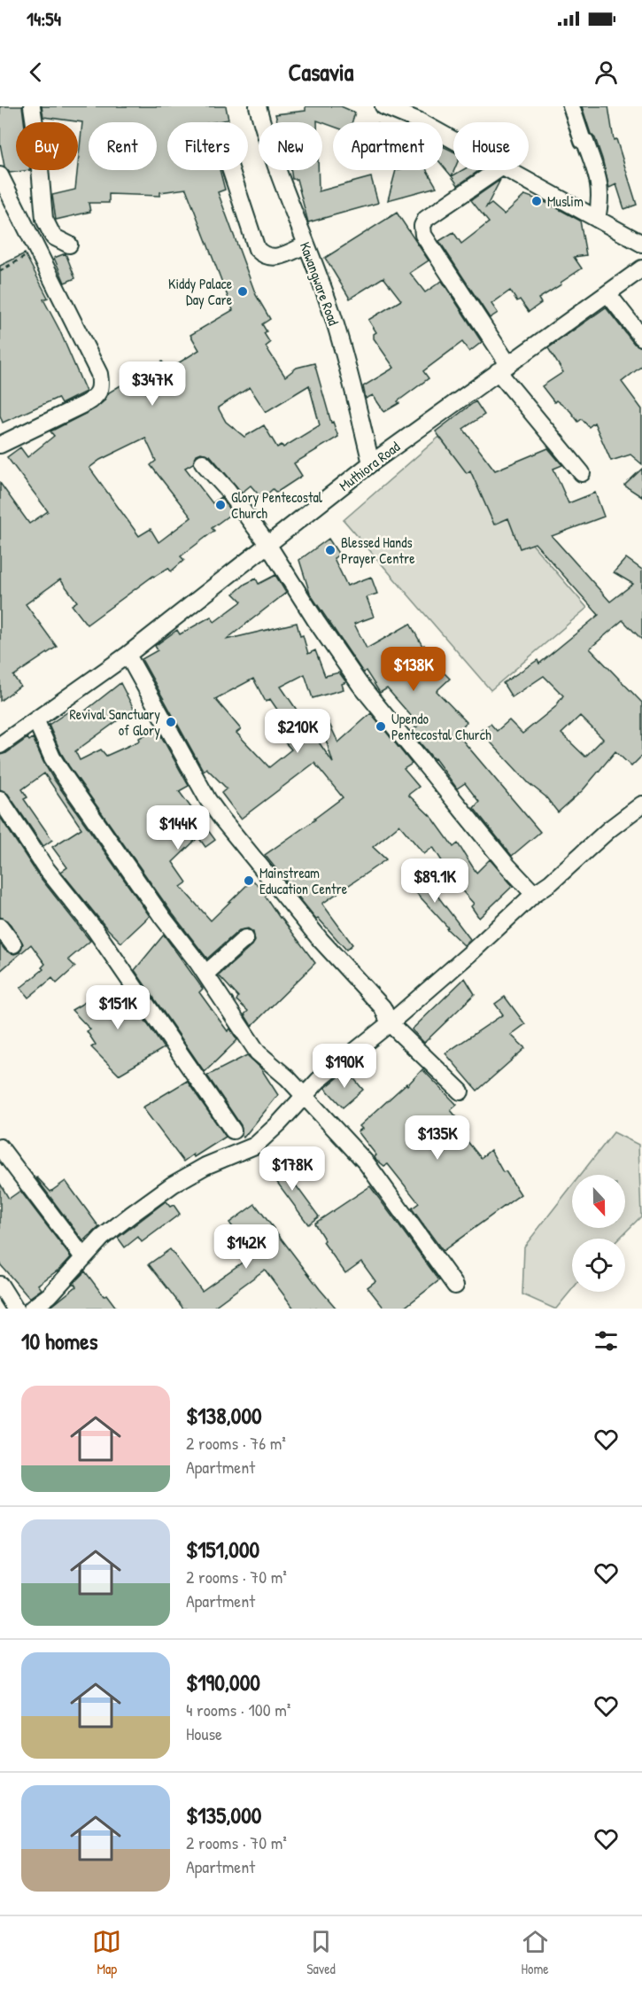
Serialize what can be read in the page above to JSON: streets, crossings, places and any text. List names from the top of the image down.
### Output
{
  "streets": {
    "street": ["Kawangware Road", "Muthiora Road"]
  },
  "crossings": [
    ["Kawangware Road", "Muthiora Road"]
  ],
  "places": [
    "Muslim",
    "Kiddy Palace Day Care",
    "Glory Pentecostal Church",
    "Blessed Hands Prayer Centre",
    "Revival Sanctuary of Glory",
    "Upendo Pentecostal Church",
    "Mainstream Education Centre"
  ],
  "north": "bottom",
  "page": {
    "status": "14:54",
    "header": "Casavia",
    "chip": [
      "Buy",
      "Rent",
      "Filters",
      "New",
      "Apartment",
      "House"
    ],
    "price": [
      "$347K",
      "$138K",
      "$210K",
      "$144K",
      "$89.1K",
      "$151K",
      "$190K",
      "$135K",
      "$178K",
      "$142K"
    ],
    "heading": "10 homes",
    "list": [
      {
        "name": "$138,000",
        "note": "2 rooms · 76 m² · Apartment"
      },
      {
        "name": "$151,000",
        "note": "2 rooms · 70 m² · Apartment"
      },
      {
        "name": "$190,000",
        "note": "4 rooms · 100 m² · House"
      },
      {
        "name": "$135,000",
        "note": "2 rooms · 70 m² · Apartment"
      }
    ],
    "tabs": ["Map", "Saved", "Home"]
  }
}
